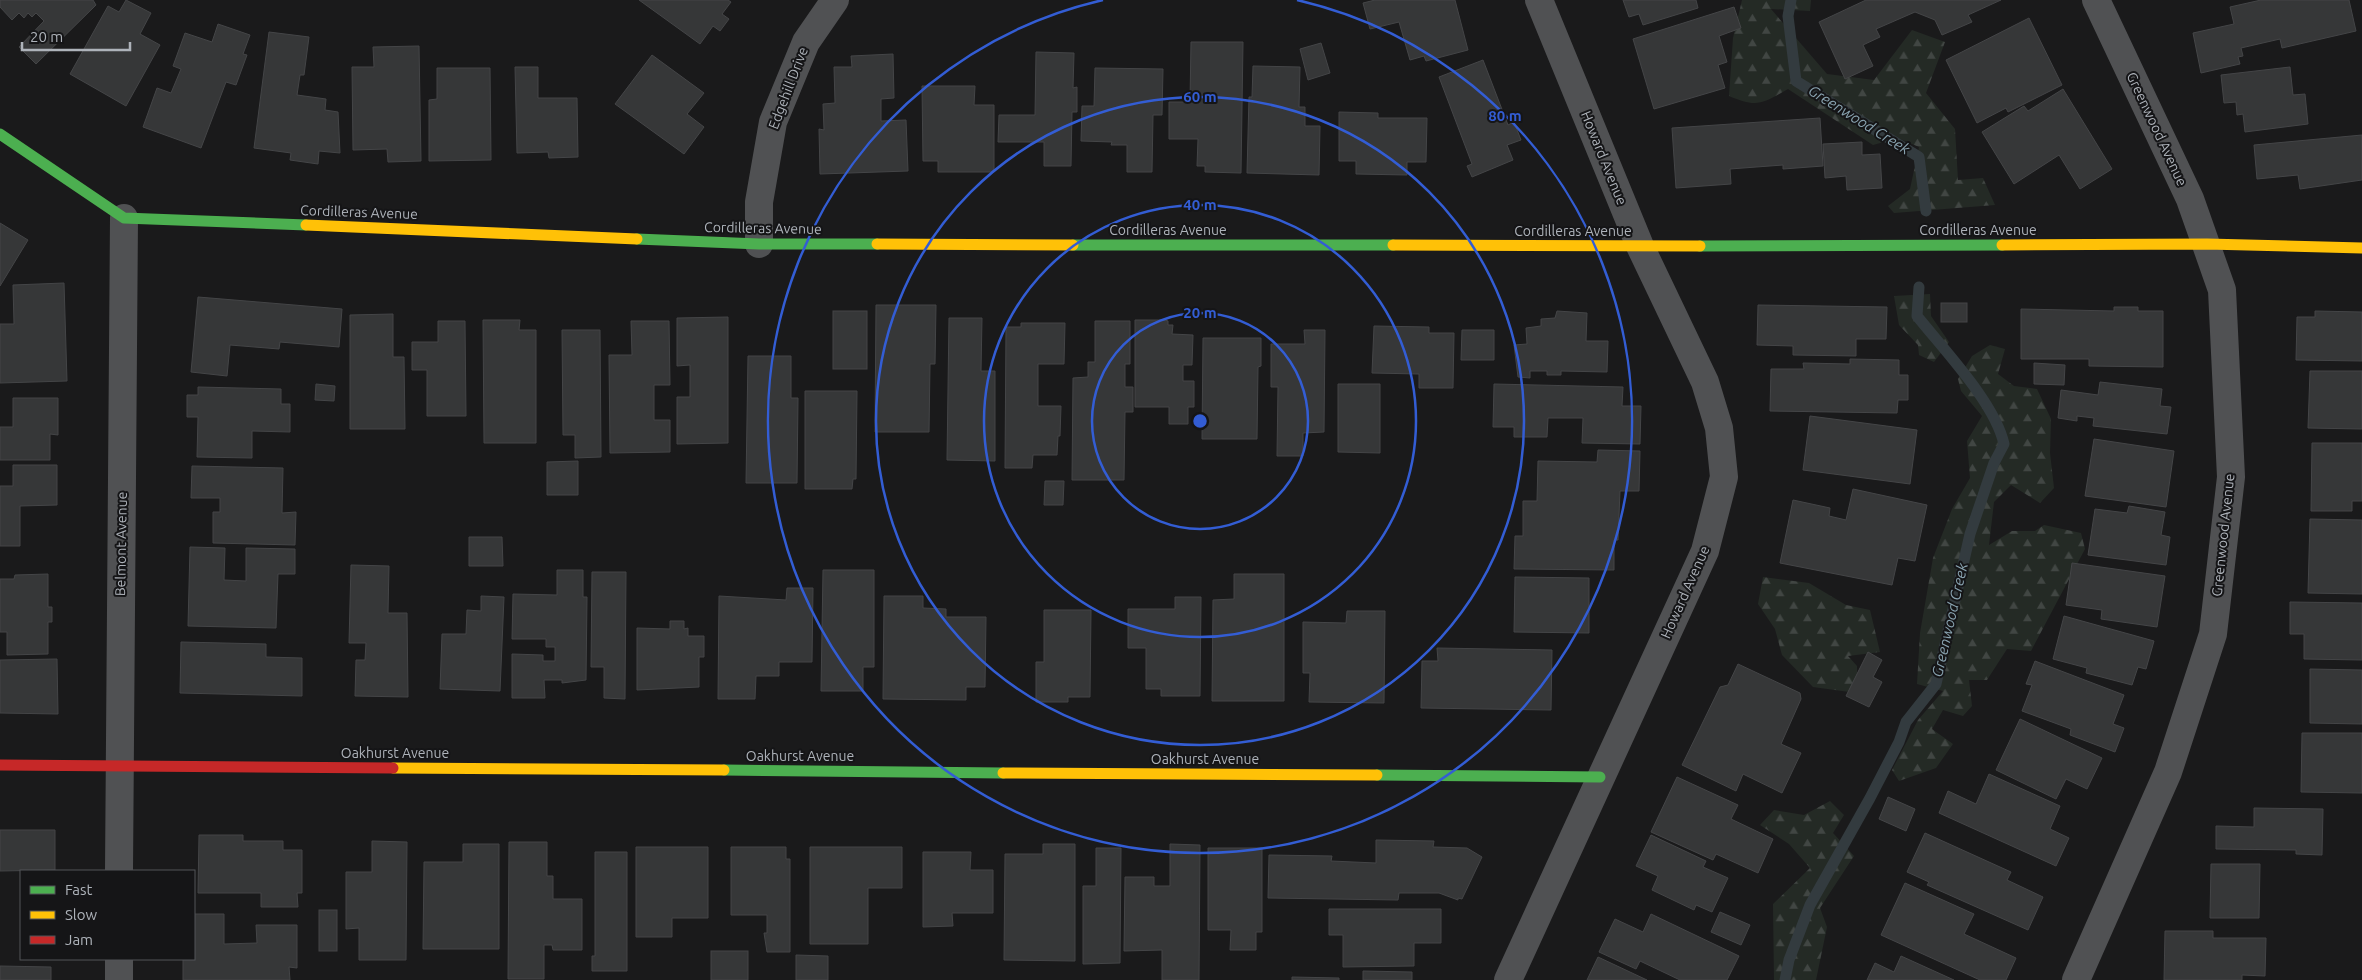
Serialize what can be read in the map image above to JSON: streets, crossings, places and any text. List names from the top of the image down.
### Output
{
  "streets": {
    "street": [
      "Edgehill Drive",
      "Greenwood Avenue",
      "Howard Avenue",
      "Cordilleras Avenue",
      "Belmont Avenue",
      "Oakhurst Avenue"
    ]
  },
  "crossings": [
    ["Edgehill Drive", "Cordilleras Avenue"],
    ["Greenwood Avenue", "Cordilleras Avenue"],
    ["Howard Avenue", "Cordilleras Avenue"],
    ["Howard Avenue", "Oakhurst Avenue"],
    ["Cordilleras Avenue", "Belmont Avenue"],
    ["Belmont Avenue", "Oakhurst Avenue"]
  ],
  "water": ["Greenwood Creek"],
  "legend": ["Fast", "Slow", "Jam"],
  "scale_bar": "20 m",
  "rings": [
    "60 m",
    "80 m",
    "40 m",
    "20 m"
  ]
}
